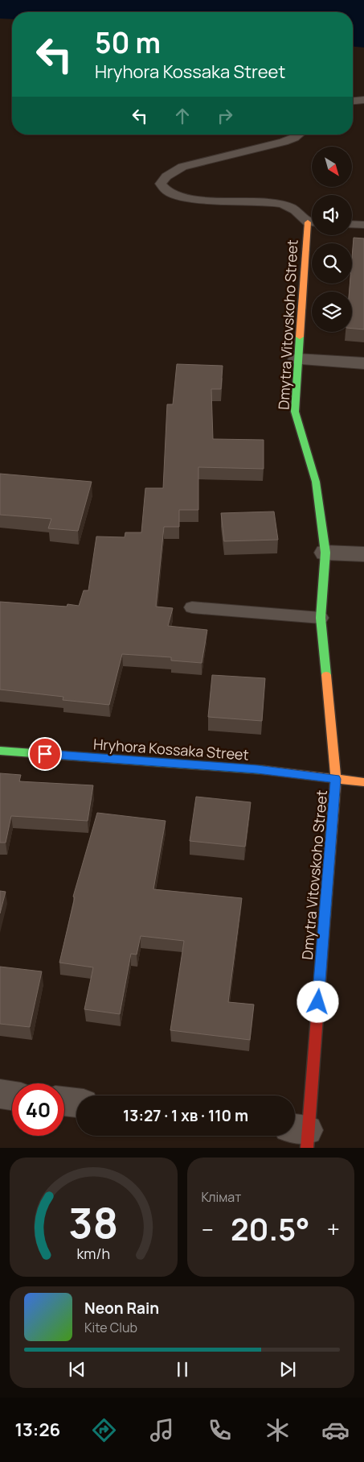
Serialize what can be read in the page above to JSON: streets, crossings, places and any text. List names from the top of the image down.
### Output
{
  "streets": {
    "street": ["Dmytra Vitovskoho Street", "Hryhora Kossaka Street"]
  },
  "crossings": [
    ["Dmytra Vitovskoho Street", "Hryhora Kossaka Street"]
  ],
  "north": "bottom right",
  "page": {
    "turn": ["50 m", "Hryhora Kossaka Street"],
    "limit": "40",
    "trip": "13:27 · 1 хв · 110 m",
    "tile": "Клімат",
    "heat": ["−", "20.5°", "+"],
    "song": ["Neon Rain", "Kite Club"],
    "tabs": "13:26",
    "gauge": ["38", "km/h"]
  }
}
